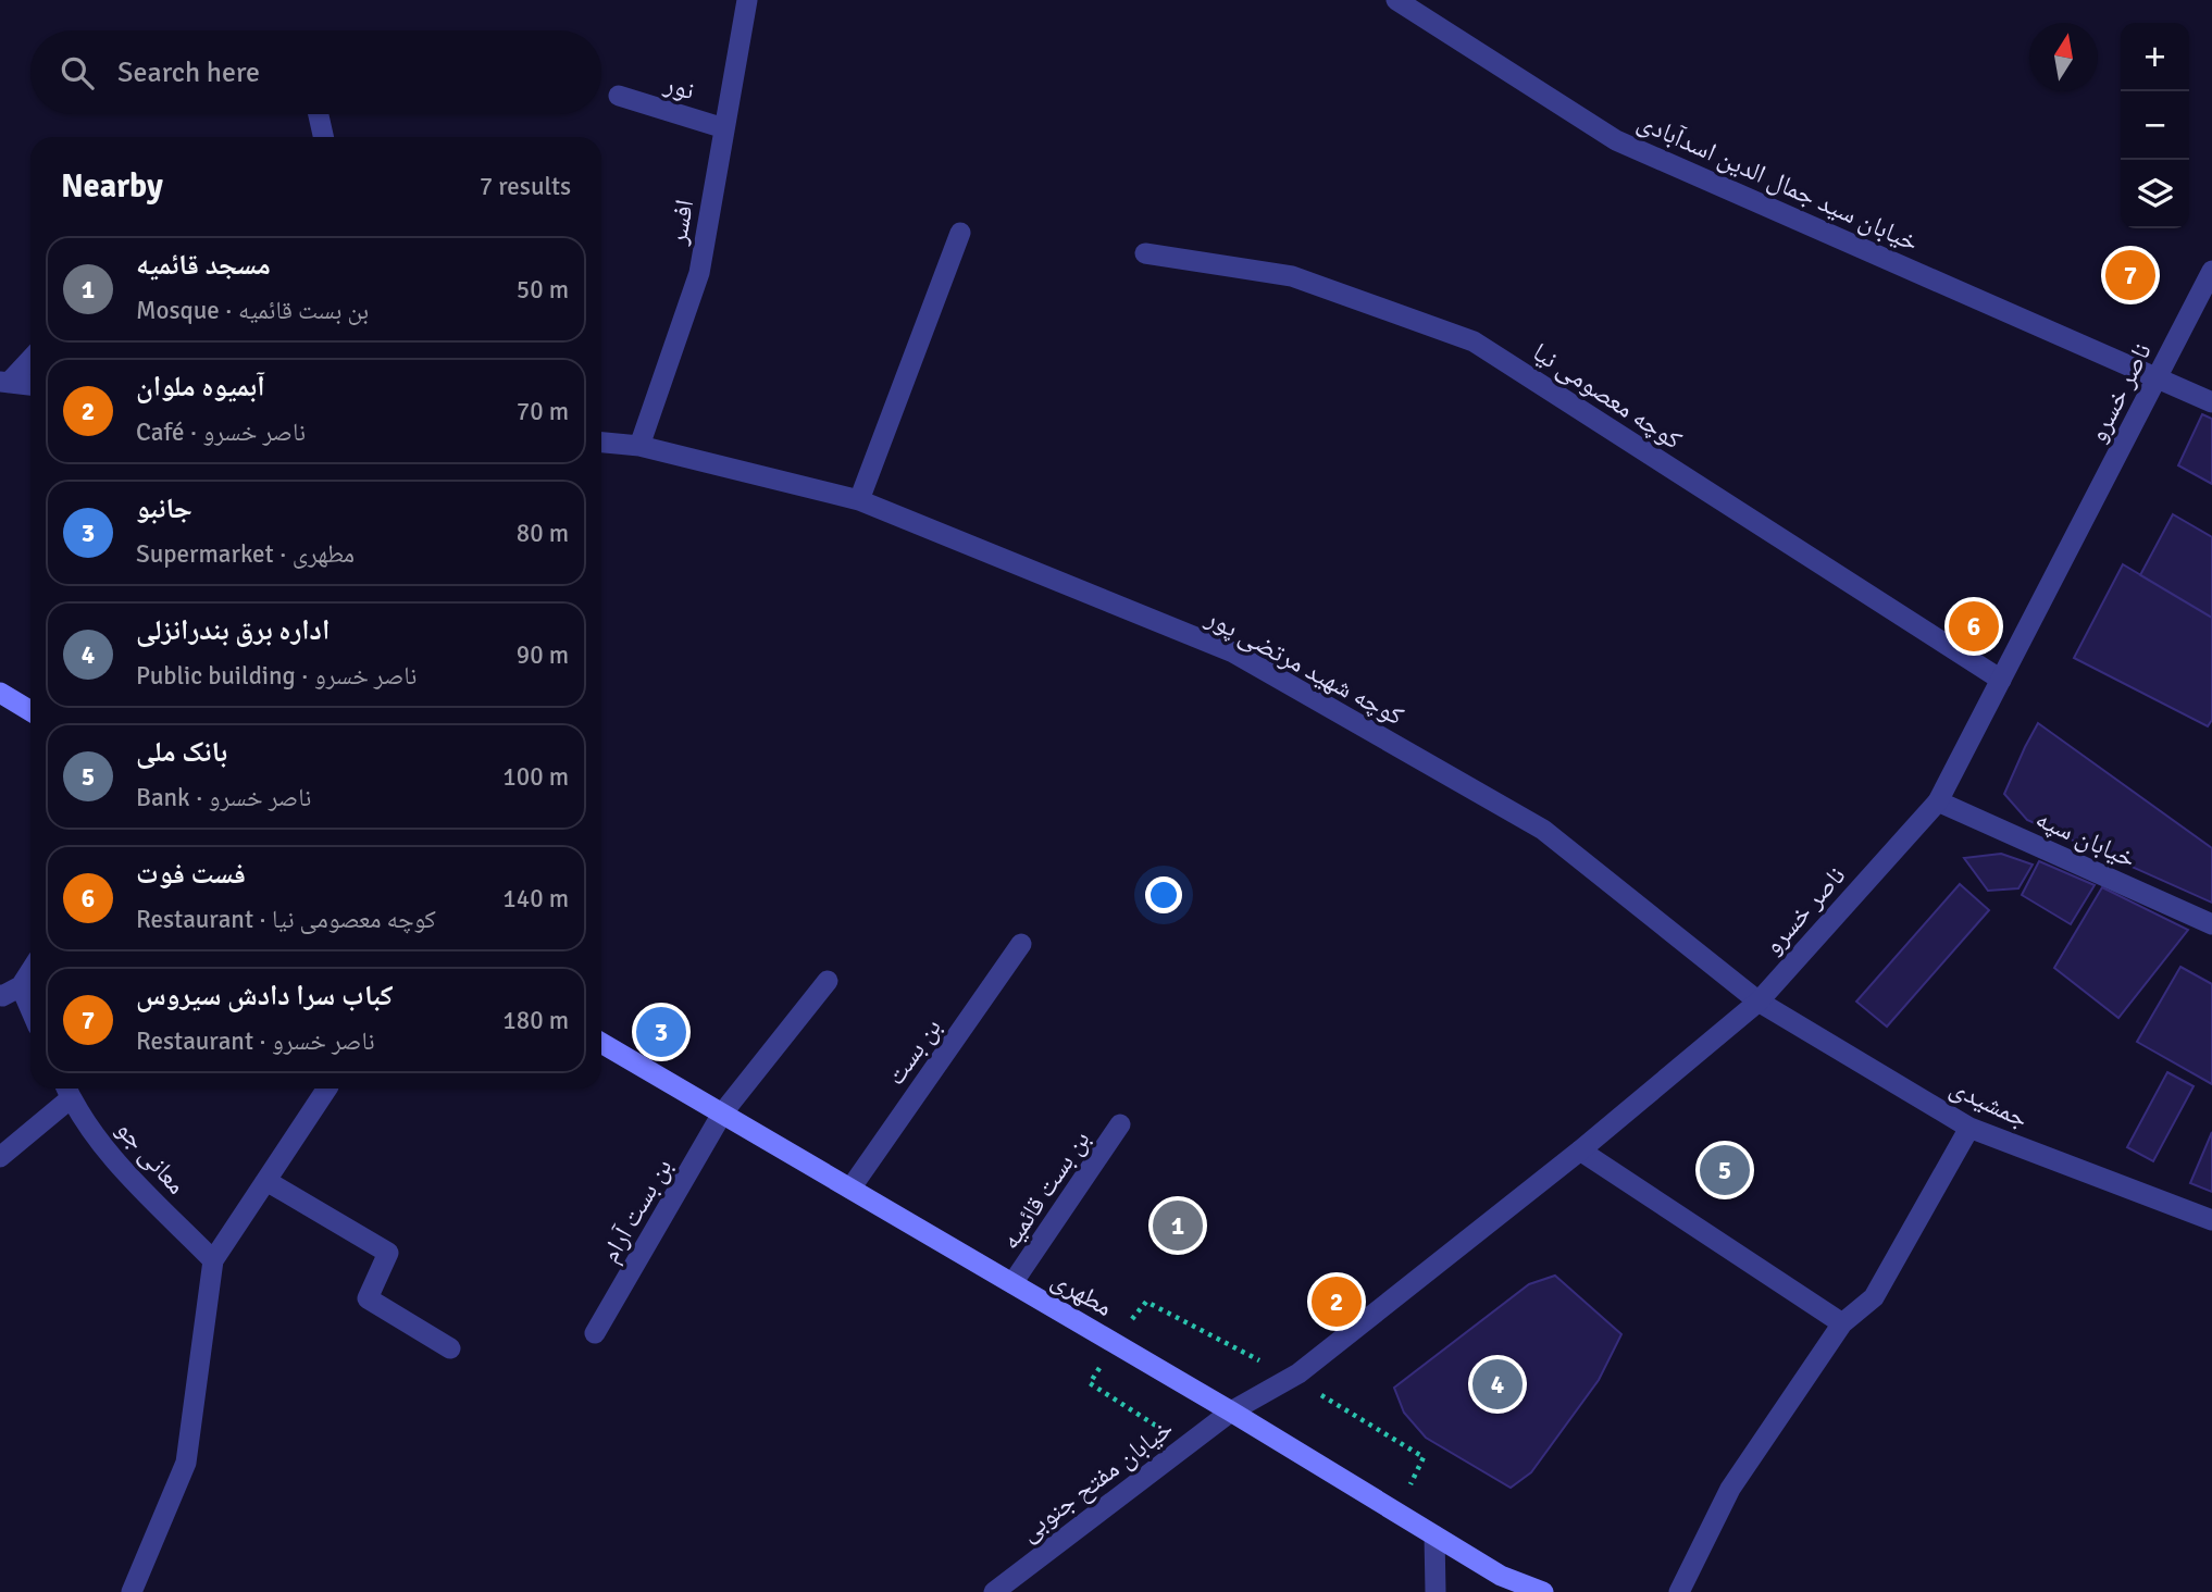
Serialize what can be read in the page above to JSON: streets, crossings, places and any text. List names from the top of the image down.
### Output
{
  "streets": {
    "main road": ["مطهری"],
    "street": [
      "نور",
      "خیابان سید جمال الدین اسدآبادی",
      "افسر",
      "ناصر خسرو",
      "کوچه معصومی نیا",
      "کوچه شهید مرتضی پور",
      "خیابان سپه",
      "بن بست",
      "جمشیدی",
      "معانی جو",
      "بن بست قائمیه",
      "بن بست آرام",
      "خیابان مفتح جنوبی"
    ]
  },
  "crossings": [
    ["نور", "افسر"],
    ["خیابان سید جمال الدین اسدآبادی", "ناصر خسرو"],
    ["افسر", "کوچه شهید مرتضی پور"],
    ["ناصر خسرو", "کوچه معصومی نیا"],
    ["ناصر خسرو", "کوچه شهید مرتضی پور"],
    ["ناصر خسرو", "خیابان سپه"],
    ["ناصر خسرو", "جمشیدی"],
    ["ناصر خسرو", "مطهری"],
    ["ناصر خسرو", "خیابان مفتح جنوبی"],
    ["کوچه شهید مرتضی پور", "جمشیدی"],
    ["بن بست", "مطهری"],
    ["بن بست قائمیه", "مطهری"],
    ["بن بست آرام", "مطهری"],
    ["مطهری", "خیابان مفتح جنوبی"]
  ],
  "north": "top",
  "page": {
    "map_buttons": ["+", "−"],
    "search": "Search here",
    "heading": ["Nearby", "7 results"],
    "list": [
      {
        "mark": "1",
        "name": "مسجد قائمیه",
        "note": "Mosque · بن بست قائمیه",
        "value": "50 m"
      },
      {
        "mark": "2",
        "name": "آبمیوه ملوان",
        "note": "Café · ناصر خسرو",
        "value": "70 m"
      },
      {
        "mark": "3",
        "name": "جانبو",
        "note": "Supermarket · مطهری",
        "value": "80 m"
      },
      {
        "mark": "4",
        "name": "اداره برق بندرانزلی",
        "note": "Public building · ناصر خسرو",
        "value": "90 m"
      },
      {
        "mark": "5",
        "name": "بانک ملی",
        "note": "Bank · ناصر خسرو",
        "value": "100 m"
      },
      {
        "mark": "6",
        "name": "فست فوت",
        "note": "Restaurant · کوچه معصومی نیا",
        "value": "140 m"
      },
      {
        "mark": "7",
        "name": "کباب سرا دادش سیروس",
        "note": "Restaurant · ناصر خسرو",
        "value": "180 m"
      }
    ],
    "pins": [
      "7",
      "6",
      "3",
      "5",
      "1",
      "2",
      "4"
    ]
  }
}
